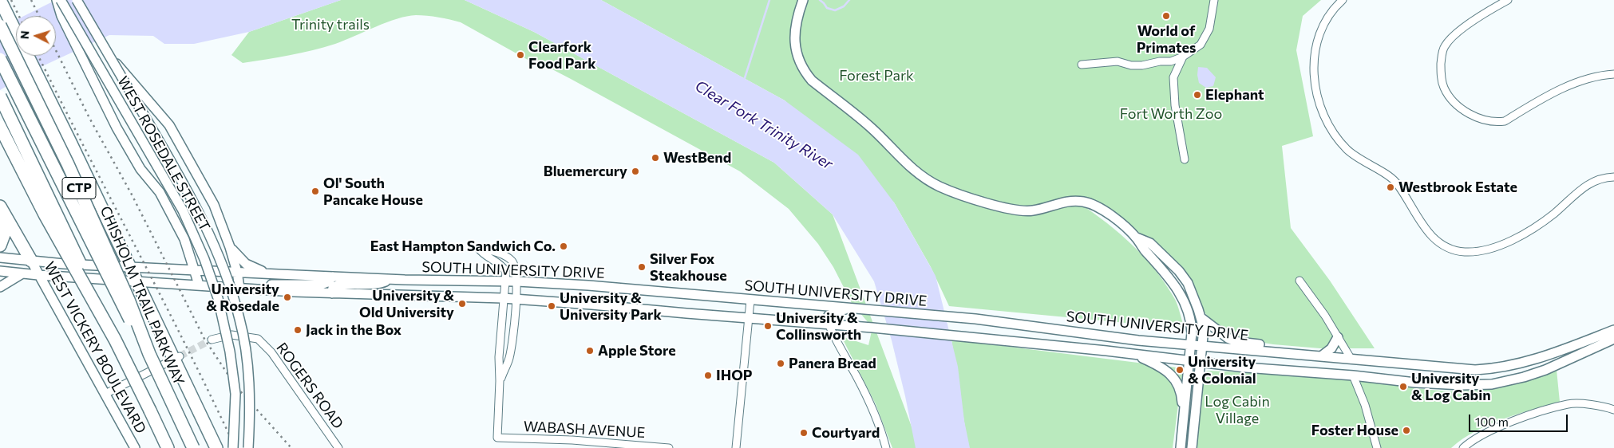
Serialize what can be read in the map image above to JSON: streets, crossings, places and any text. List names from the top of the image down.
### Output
{
  "streets": {
    "highway": ["CTP", "CHISHOLM TRAIL PARKWAY"],
    "main road": ["WEST ROSEDALE STREET", "SOUTH UNIVERSITY DRIVE", "WEST VICKERY BOULEVARD"],
    "street": ["ROGERS ROAD", "WABASH AVENUE"]
  },
  "crossings": [
    ["SOUTH UNIVERSITY DRIVE", "WEST VICKERY BOULEVARD"]
  ],
  "water": ["Clear Fork Trinity River"],
  "parks": [
    "Trinity trails",
    "Forest Park",
    "Fort Worth Zoo",
    "Log Cabin Village"
  ],
  "places": [
    "World of Primates",
    "Clearfork Food Park",
    "Elephant",
    "WestBend",
    "Bluemercury",
    "Westbrook Estate",
    "Ol' South Pancake House",
    "East Hampton Sandwich Co.",
    "Silver Fox Steakhouse",
    "University & Rosedale",
    "University & Old University",
    "University & University Park",
    "University & Collinsworth",
    "Jack in the Box",
    "Apple Store",
    "Panera Bread",
    "University & Colonial",
    "IHOP",
    "University & Log Cabin",
    "Foster House",
    "Courtyard"
  ],
  "scale_bar": "100 m",
  "north": "left"
}
